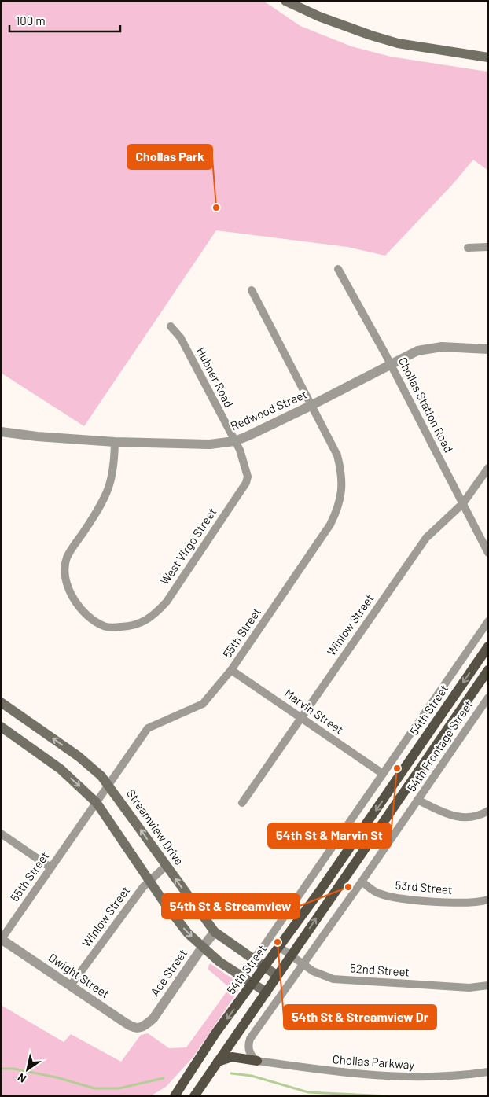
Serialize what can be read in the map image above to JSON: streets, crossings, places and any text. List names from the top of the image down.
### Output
{
  "streets": {
    "main road": ["54th Street", "Streamview Drive"],
    "street": [
      "Hubner Road",
      "Chollas Station Road",
      "Redwood Street",
      "West Virgo Street",
      "Winlow Street",
      "55th Street",
      "Marvin Street",
      "54th Frontage Street",
      "53rd Street",
      "52nd Street",
      "Ace Street",
      "Dwight Street",
      "Chollas Parkway"
    ]
  },
  "crossings": [
    ["Hubner Road", "Redwood Street"],
    ["Hubner Road", "West Virgo Street"],
    ["Chollas Station Road", "Redwood Street"],
    ["Chollas Station Road", "Winlow Street"],
    ["Redwood Street", "West Virgo Street"],
    ["Redwood Street", "55th Street"],
    ["Winlow Street", "Marvin Street"],
    ["Winlow Street", "Streamview Drive"],
    ["Winlow Street", "Dwight Street"],
    ["55th Street", "Marvin Street"],
    ["55th Street", "Streamview Drive"],
    ["55th Street", "Dwight Street"],
    ["54th Street", "Streamview Drive"],
    ["54th Street", "52nd Street"],
    ["54th Frontage Street", "53rd Street"],
    ["54th Frontage Street", "52nd Street"],
    ["54th Frontage Street", "Chollas Parkway"],
    ["Streamview Drive", "Ace Street"],
    ["Ace Street", "Dwight Street"]
  ],
  "places": [
    "Chollas Park",
    "54th St & Marvin St",
    "54th St & Streamview",
    "54th St & Streamview Dr"
  ],
  "scale_bar": "100 m",
  "north": "bottom left"
}
